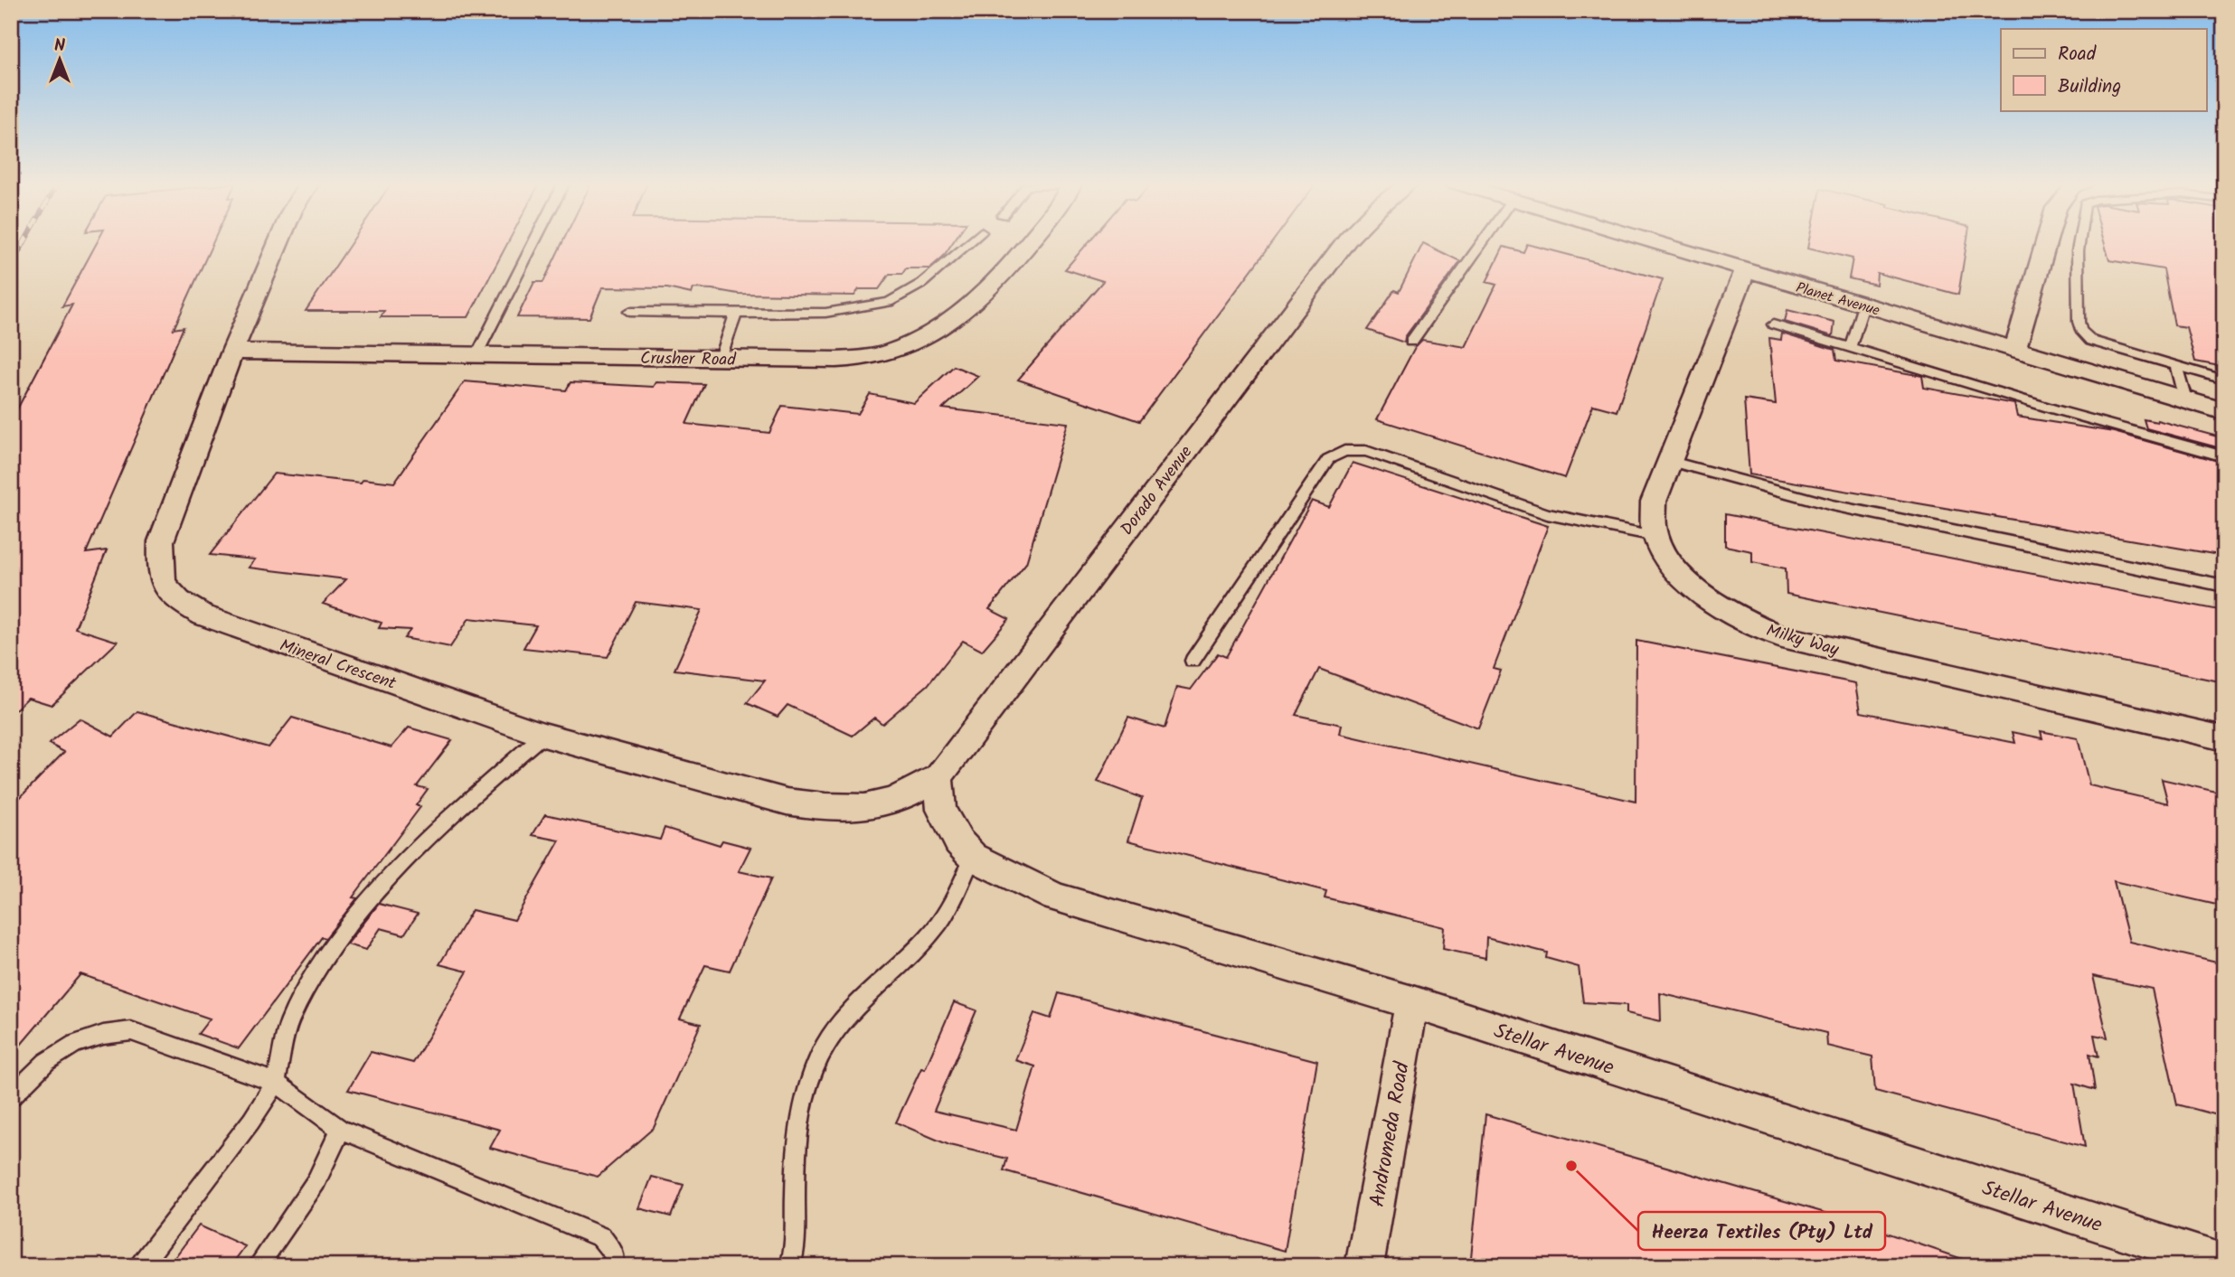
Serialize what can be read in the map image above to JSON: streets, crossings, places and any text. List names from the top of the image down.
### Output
{
  "streets": {
    "street": [
      "Planet Avenue",
      "Crusher Road",
      "Dorado Avenue",
      "Milky Way",
      "Mineral Crescent",
      "Stellar Avenue",
      "Andromeda Road"
    ]
  },
  "crossings": [
    ["Planet Avenue", "Milky Way"],
    ["Crusher Road", "Mineral Crescent"],
    ["Dorado Avenue", "Mineral Crescent"],
    ["Dorado Avenue", "Stellar Avenue"],
    ["Mineral Crescent", "Stellar Avenue"],
    ["Stellar Avenue", "Andromeda Road"]
  ],
  "places": ["Heerza Textiles (Pty) Ltd"],
  "legend": ["Road", "Building"],
  "north": "top"
}
